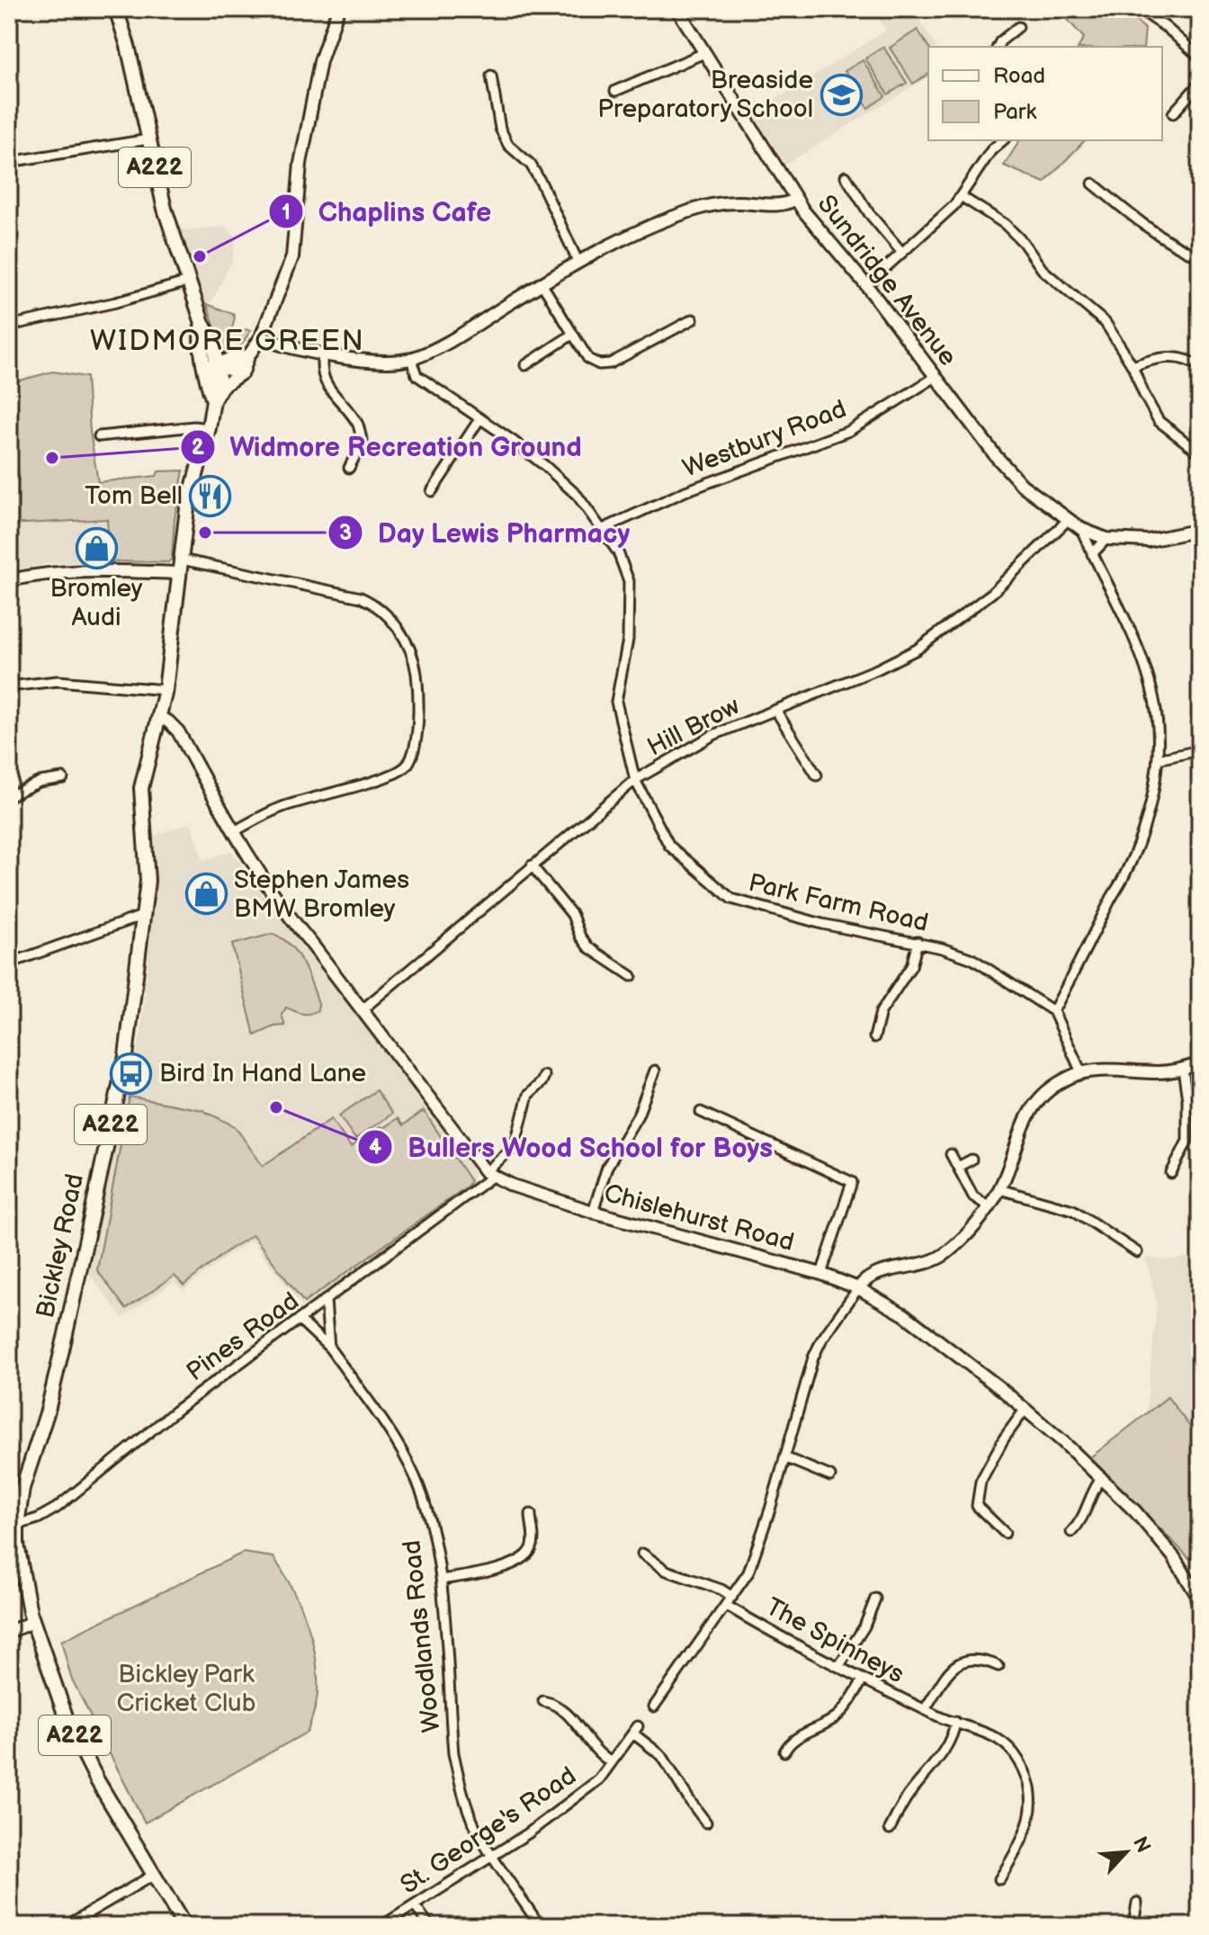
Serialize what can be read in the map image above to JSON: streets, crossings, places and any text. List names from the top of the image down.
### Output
{
  "streets": {
    "main road": ["A222", "Bickley Road"],
    "street": [
      "Sundridge Avenue",
      "Westbury Road",
      "Hill Brow",
      "Park Farm Road",
      "Chislehurst Road",
      "Pines Road",
      "Woodlands Road",
      "The Spinneys",
      "St. George's Road"
    ]
  },
  "crossings": [
    ["A222", "Chislehurst Road"],
    ["A222", "Bickley Road"],
    ["A222", "Pines Road"],
    ["Sundridge Avenue", "Westbury Road"],
    ["Sundridge Avenue", "Hill Brow"],
    ["Sundridge Avenue", "Park Farm Road"],
    ["Westbury Road", "Park Farm Road"],
    ["Hill Brow", "Park Farm Road"],
    ["Hill Brow", "Chislehurst Road"],
    ["Chislehurst Road", "Bickley Road"],
    ["Chislehurst Road", "Pines Road"],
    ["Bickley Road", "Pines Road"],
    ["Pines Road", "Woodlands Road"],
    ["Woodlands Road", "St. George's Road"]
  ],
  "districts": ["WIDMORE GREEN"],
  "parks": ["Bickley Park Cricket Club"],
  "places": {
    "school or university": ["Breaside Preparatory School"],
    "other": [
      "Chaplins Cafe",
      "Widmore Recreation Ground",
      "Day Lewis Pharmacy",
      "Bullers Wood School for Boys"
    ],
    "restaurant": ["Tom Bell"],
    "shop": ["Bromley Audi", "Stephen James BMW Bromley"],
    "bus stop": ["Bird In Hand Lane"]
  },
  "legend": ["Road", "Park"],
  "north": "top right"
}
